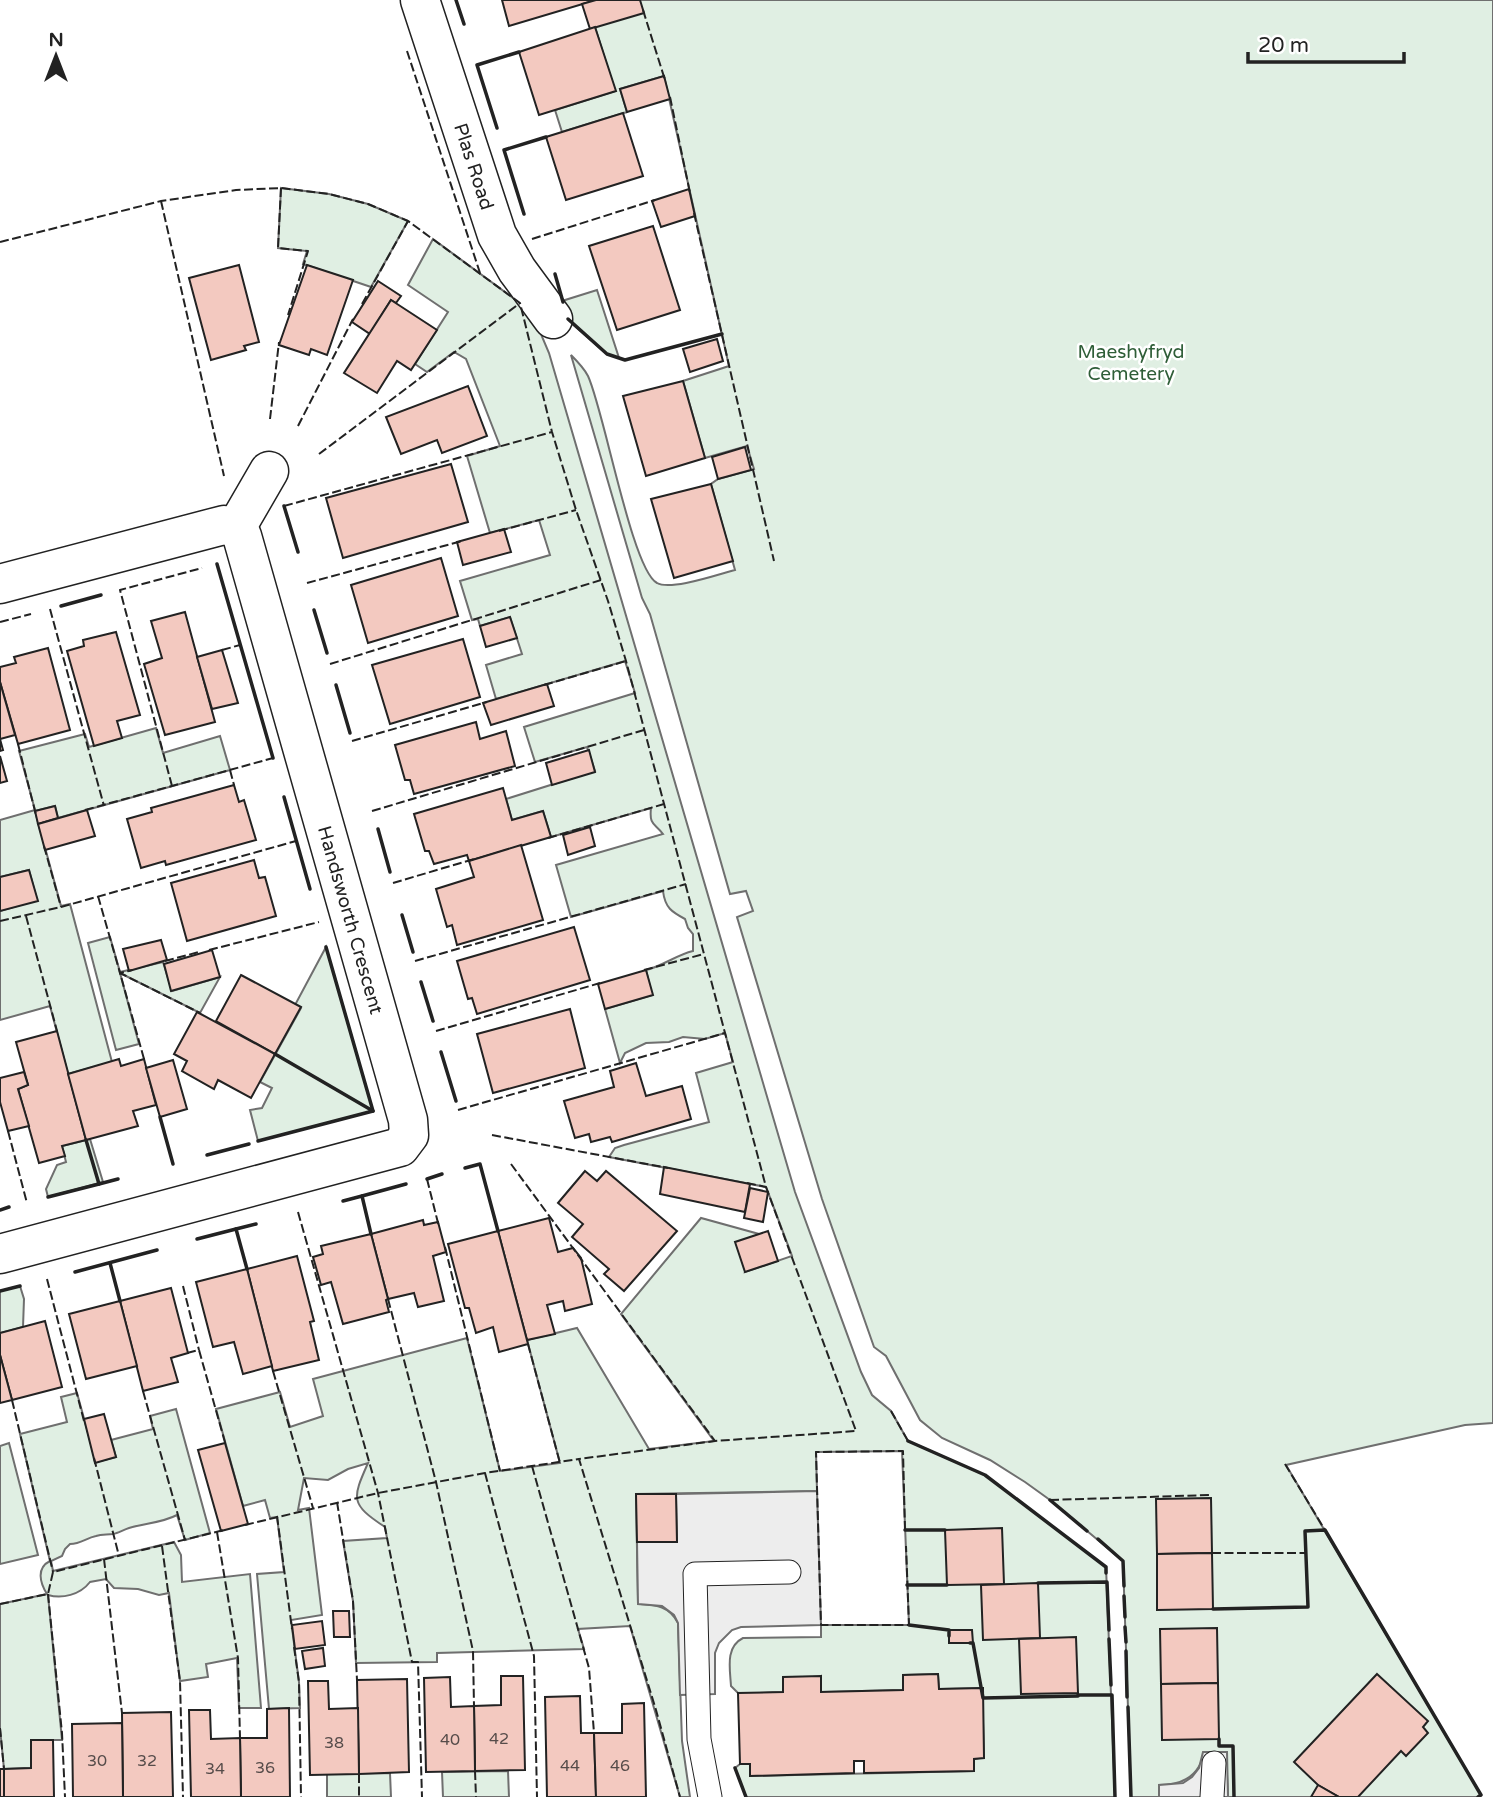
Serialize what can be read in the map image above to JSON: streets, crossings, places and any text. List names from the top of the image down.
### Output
{
  "streets": {
    "street": ["Plas Road", "Handsworth Crescent"]
  },
  "parks": ["Maeshyfryd Cemetery"],
  "house_numbers": [
    "42",
    "40",
    "38",
    "30",
    "32",
    "44",
    "46",
    "36",
    "34"
  ],
  "scale_bar": "20 m",
  "north": "top"
}
